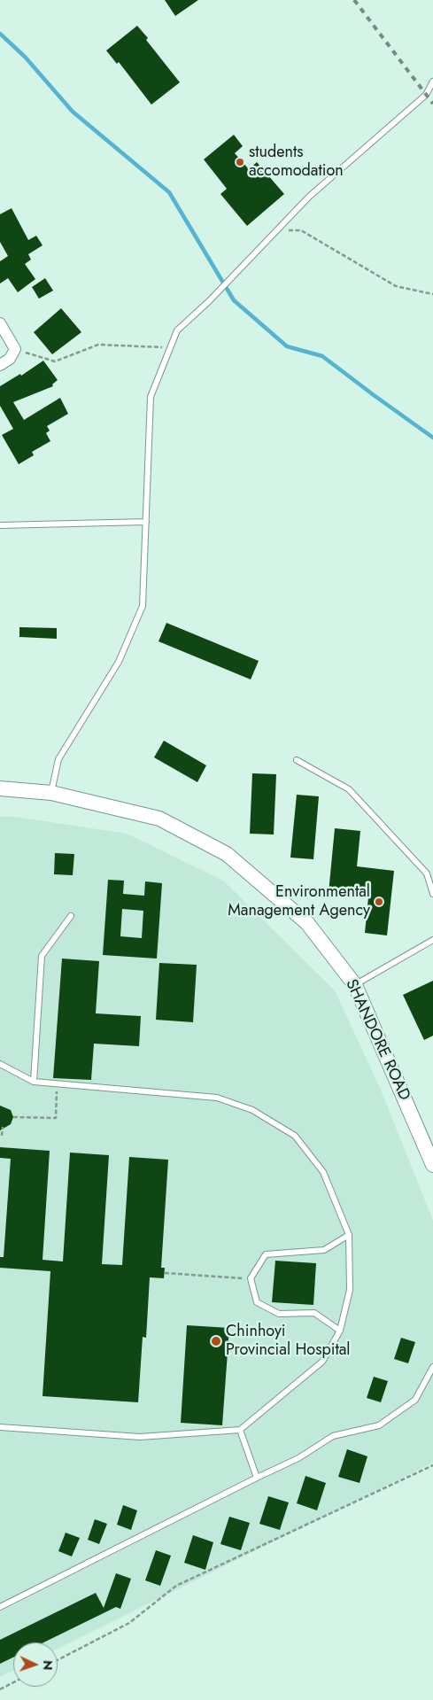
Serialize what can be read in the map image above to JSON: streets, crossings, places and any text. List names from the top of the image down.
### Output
{
  "streets": {
    "street": ["SHANDORE ROAD"]
  },
  "places": ["students accomodation", "Environmental Management Agency", "Chinhoyi Provincial Hospital"],
  "north": "right"
}
